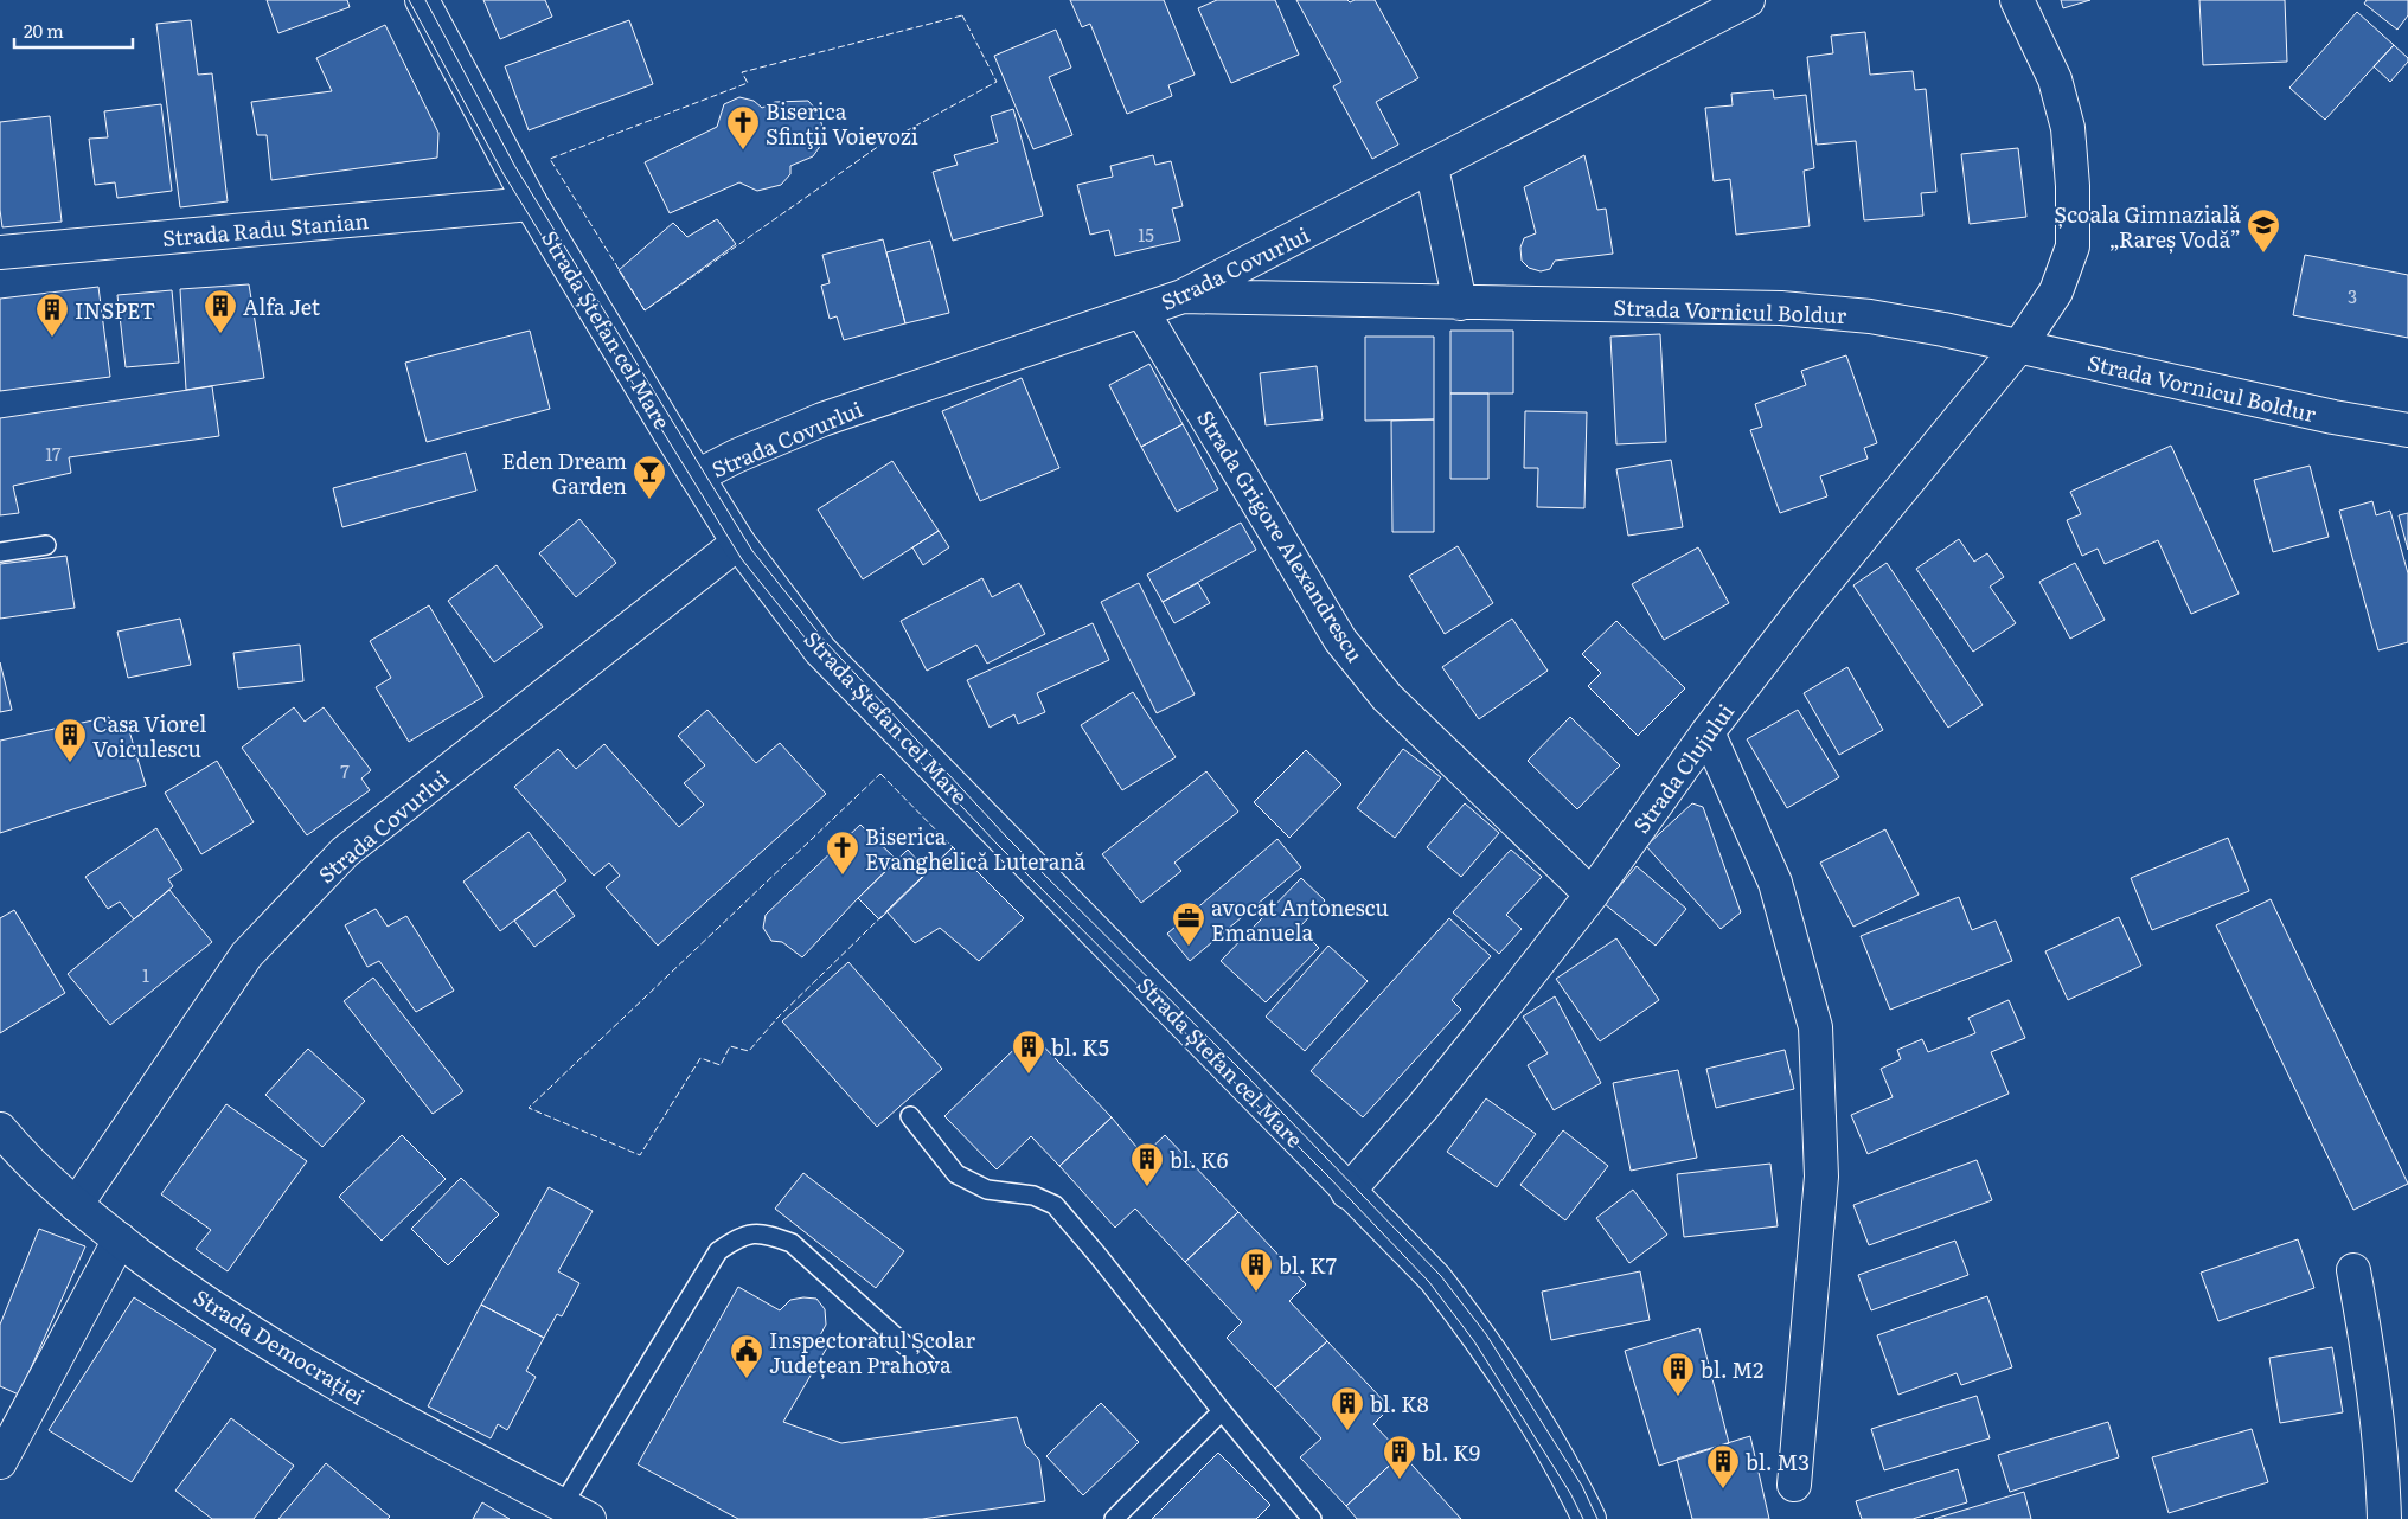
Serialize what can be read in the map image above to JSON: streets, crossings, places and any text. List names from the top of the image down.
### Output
{
  "streets": {
    "street": [
      "Strada Radu Stanian",
      "Strada Covurlui",
      "Strada Vornicul Boldur",
      "Strada Ștefan cel Mare",
      "Strada Grigore Alexandrescu",
      "Strada Clujului",
      "Strada Democrației"
    ]
  },
  "crossings": [
    ["Strada Radu Stanian", "Strada Ștefan cel Mare"],
    ["Strada Covurlui", "Strada Vornicul Boldur"],
    ["Strada Covurlui", "Strada Ștefan cel Mare"],
    ["Strada Covurlui", "Strada Grigore Alexandrescu"],
    ["Strada Covurlui", "Strada Democrației"],
    ["Strada Vornicul Boldur", "Strada Clujului"],
    ["Strada Ștefan cel Mare", "Strada Clujului"],
    ["Strada Grigore Alexandrescu", "Strada Clujului"]
  ],
  "places": {
    "church": ["Biserica Sfinţii Voievozi", "Biserica Evanghelică Luterană"],
    "school or university": ["Școala Gimnazială „Rareș Vodă”"],
    "building": [
      "Alfa Jet",
      "INSPET",
      "Casa Viorel Voiculescu",
      "bl. K5",
      "bl. K6",
      "bl. K7",
      "bl. M2",
      "bl. K8",
      "bl. K9",
      "bl. M3"
    ],
    "bar": ["Eden Dream Garden"],
    "office": ["avocat Antonescu Emanuela"],
    "public building": ["Inspectoratul Școlar Județean Prahova"]
  },
  "house_numbers": [
    "15",
    "3",
    "17",
    "7",
    "1"
  ],
  "scale_bar": "20 m"
}
